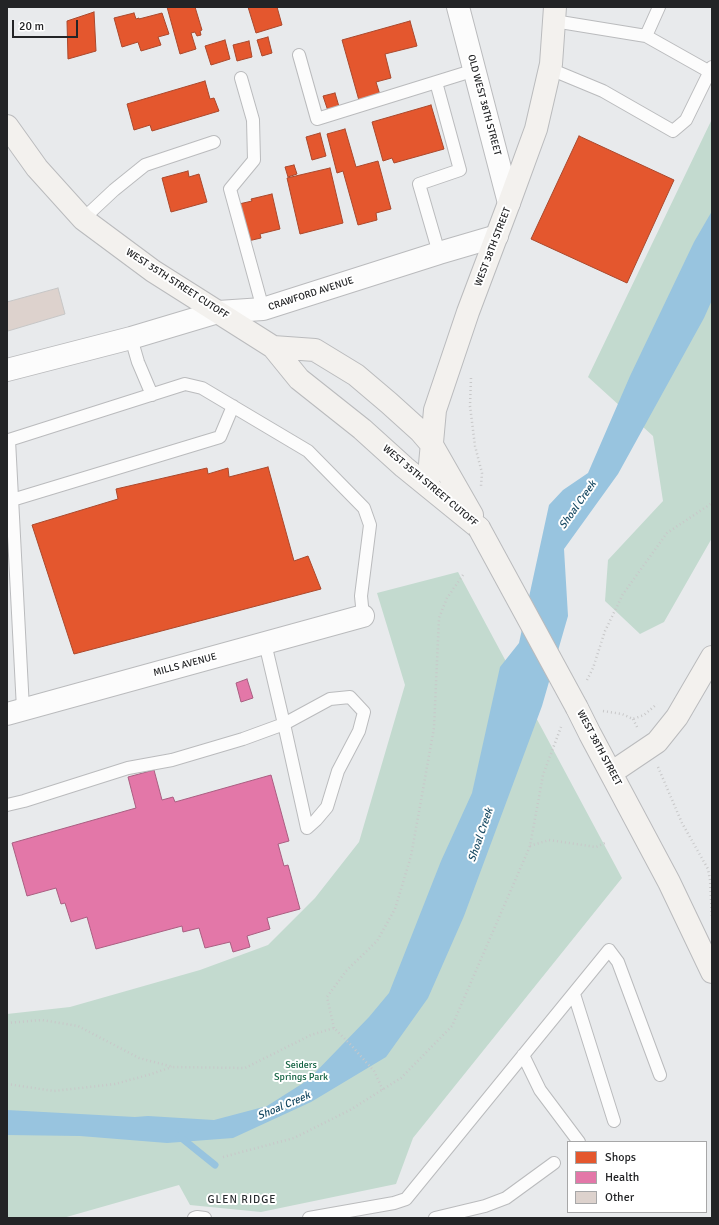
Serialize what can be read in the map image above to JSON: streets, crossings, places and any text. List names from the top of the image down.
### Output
{
  "streets": {
    "main road": ["WEST 38TH STREET", "WEST 35TH STREET CUTOFF"],
    "street": ["OLD WEST 38TH STREET", "CRAWFORD AVENUE", "MILLS AVENUE"]
  },
  "crossings": [
    ["OLD WEST 38TH STREET", "WEST 38TH STREET"],
    ["WEST 38TH STREET", "WEST 35TH STREET CUTOFF"],
    ["WEST 38TH STREET", "CRAWFORD AVENUE"],
    ["WEST 35TH STREET CUTOFF", "CRAWFORD AVENUE"]
  ],
  "districts": ["GLEN RIDGE"],
  "water": ["Shoal Creek"],
  "parks": ["Seiders Springs Park"],
  "legend": ["Shops", "Health", "Other"],
  "scale_bar": "20 m"
}
